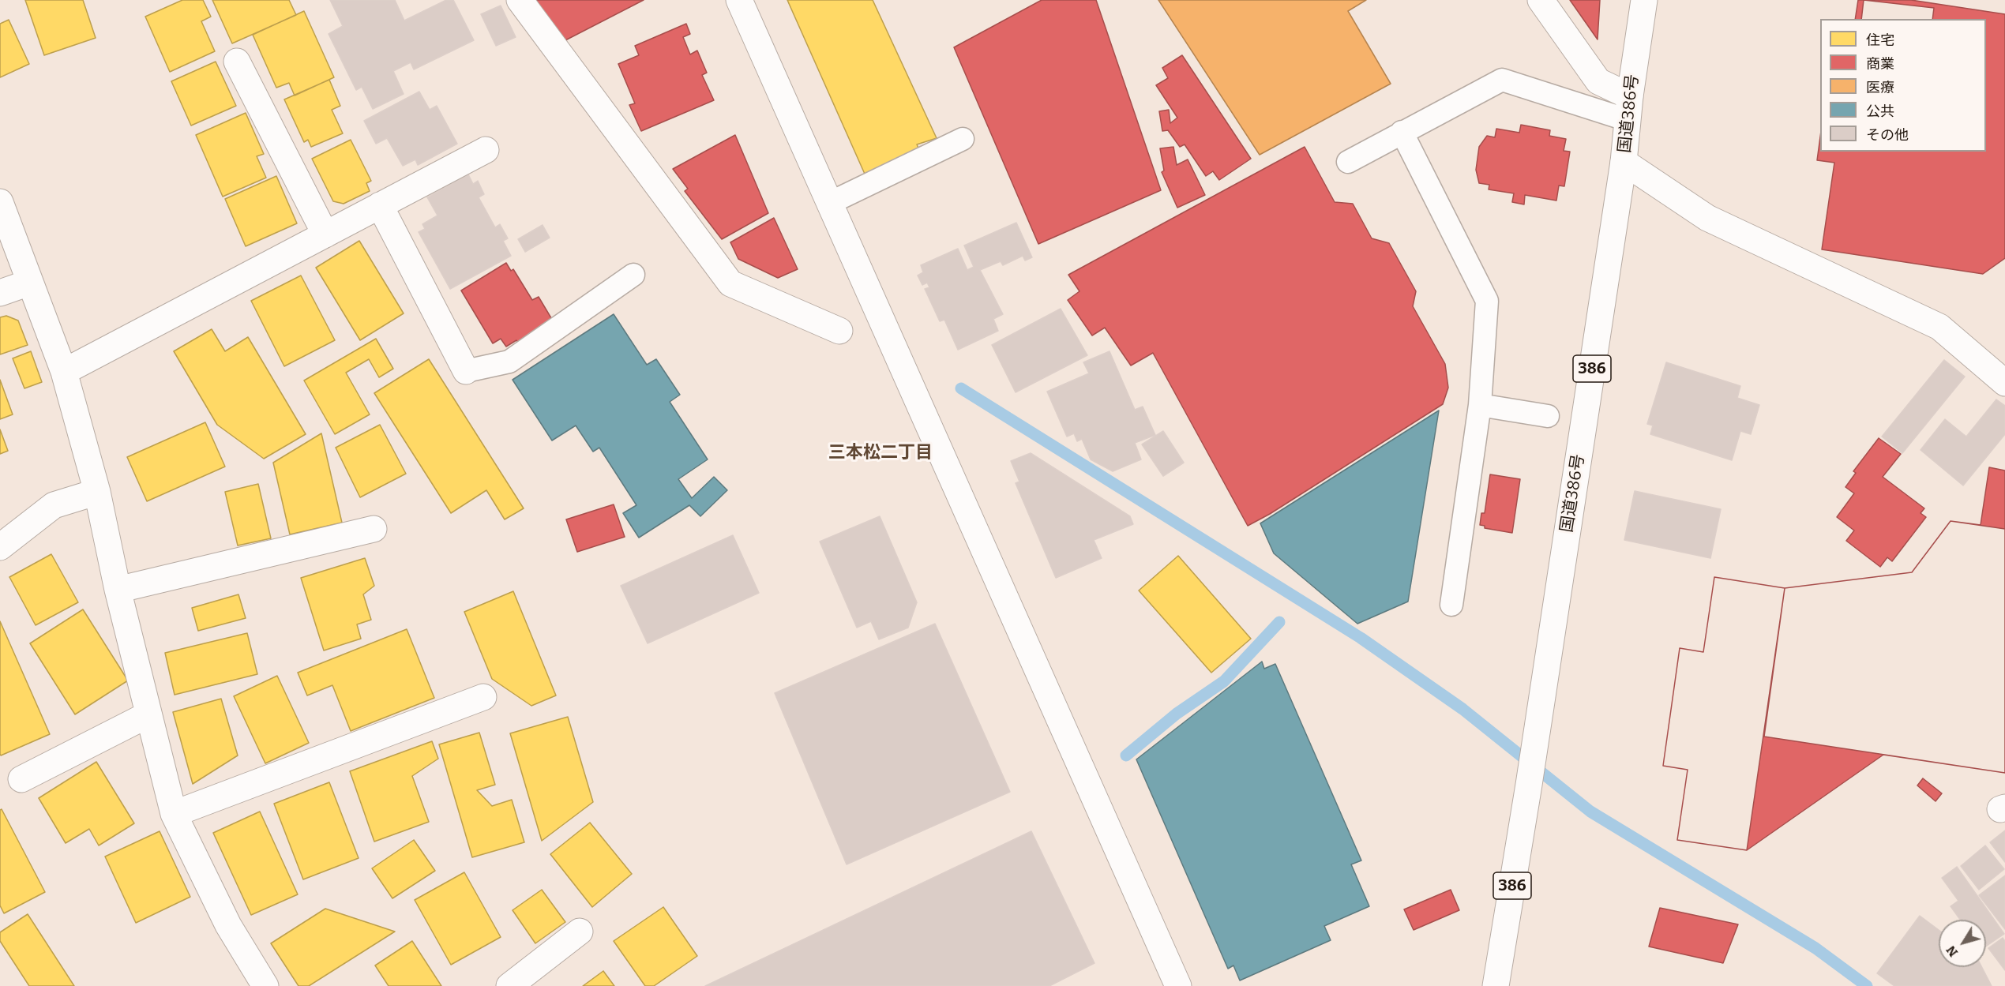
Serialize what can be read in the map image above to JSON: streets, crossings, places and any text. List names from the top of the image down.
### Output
{
  "streets": {
    "main road": ["国道386号", "386"]
  },
  "districts": ["三本松二丁目"],
  "legend": [
    "住宅",
    "商業",
    "医療",
    "公共",
    "その他"
  ],
  "north": "bottom left"
}
